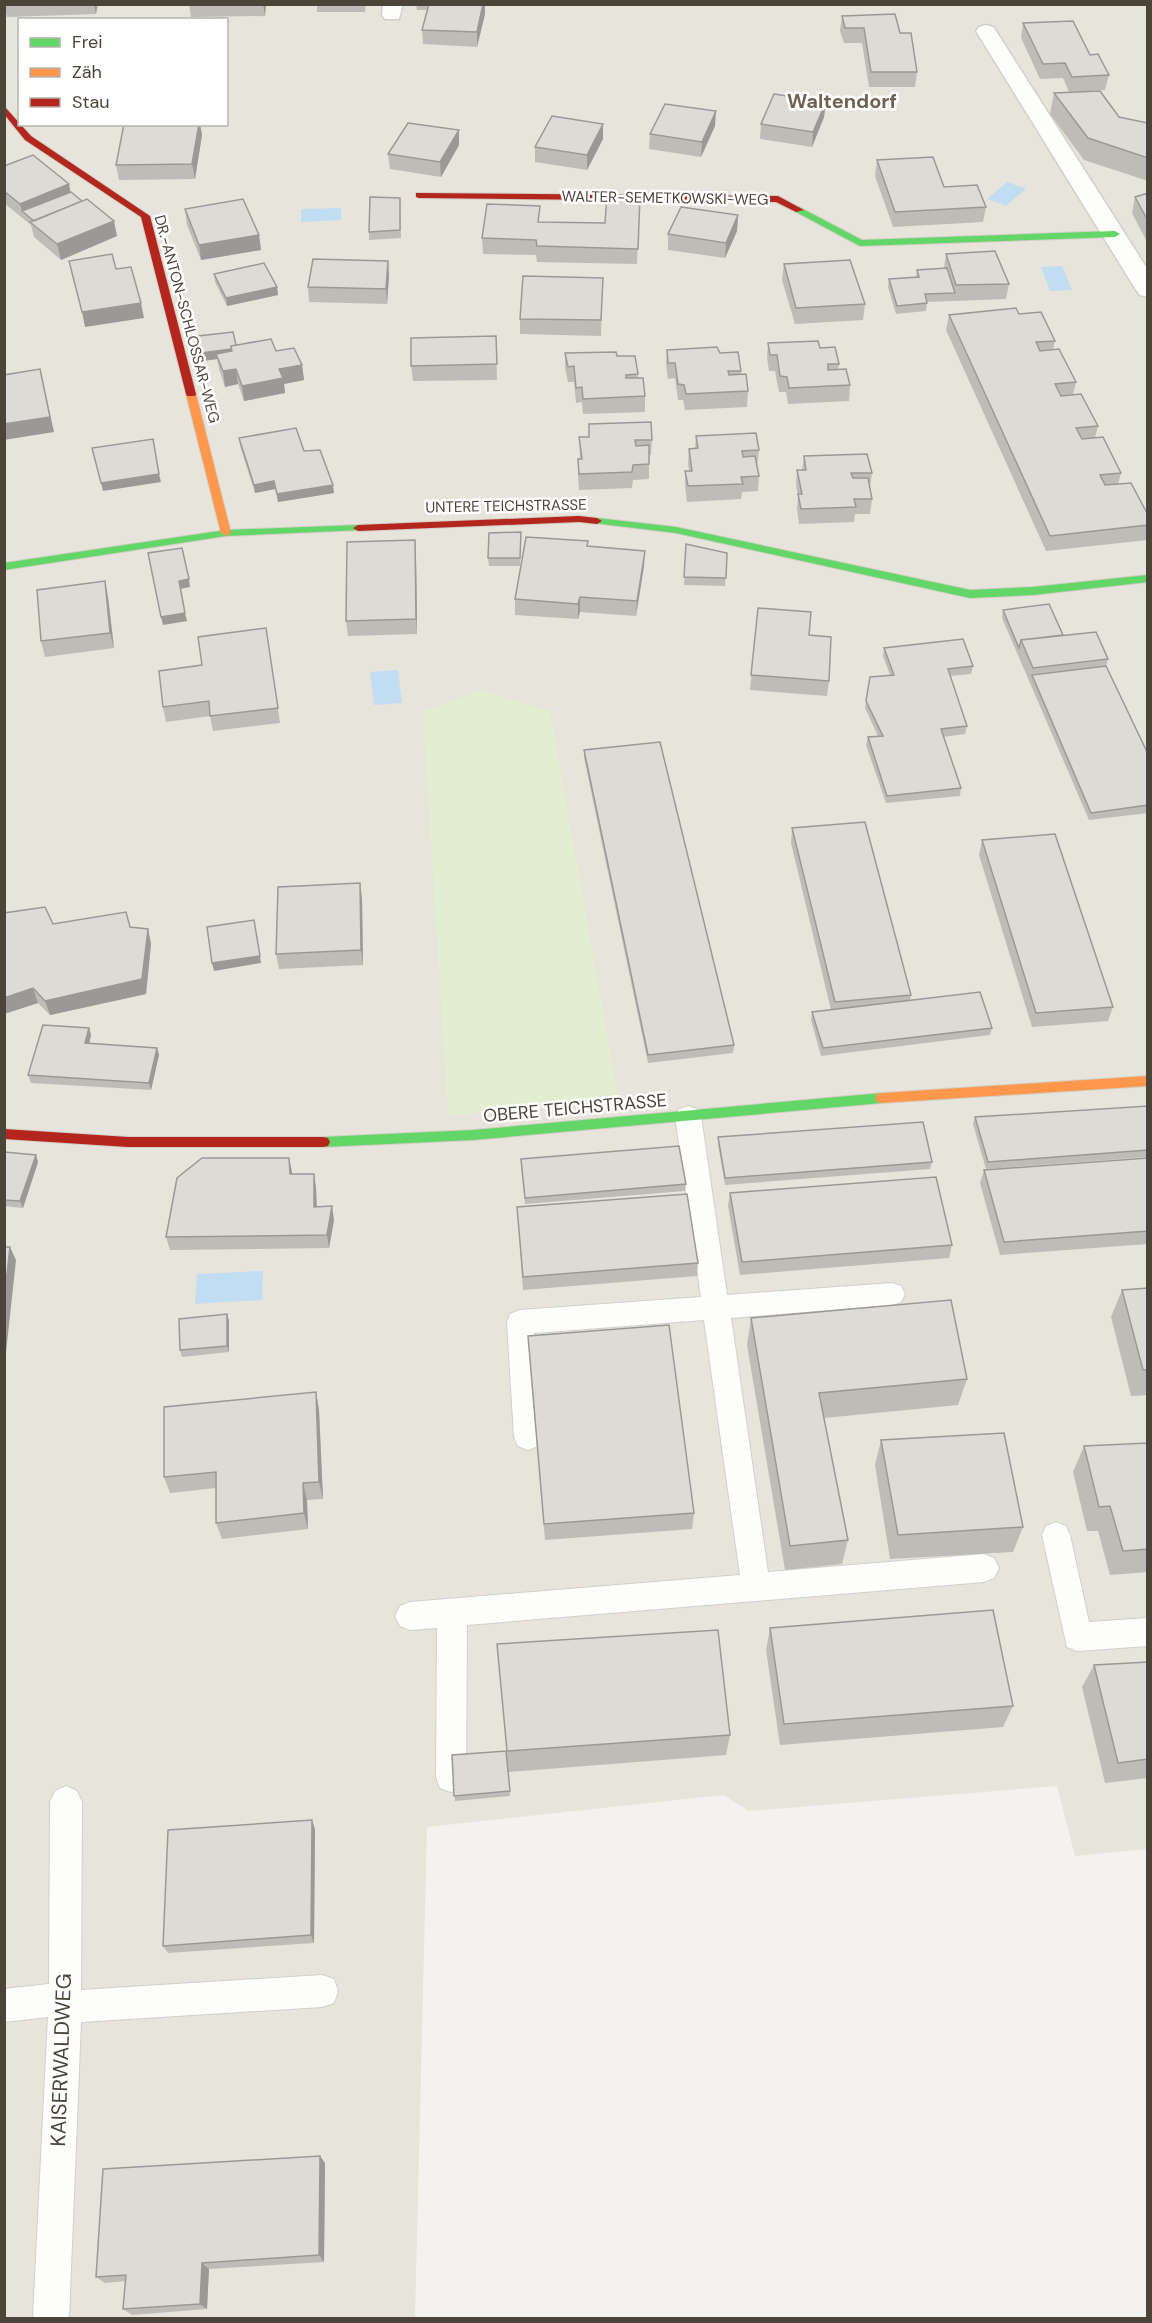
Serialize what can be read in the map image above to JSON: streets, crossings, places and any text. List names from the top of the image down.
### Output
{
  "streets": {
    "street": [
      "WALTER-SEMETKOWSKI-WEG",
      "DR.-ANTON-SCHLOSSAR-WEG",
      "UNTERE TEICHSTRASSE",
      "OBERE TEICHSTRASSE"
    ],
    "lane": ["KAISERWALDWEG"]
  },
  "crossings": [
    ["DR.-ANTON-SCHLOSSAR-WEG", "UNTERE TEICHSTRASSE"]
  ],
  "districts": ["Waltendorf"],
  "legend": ["Frei", "Zäh", "Stau"]
}
